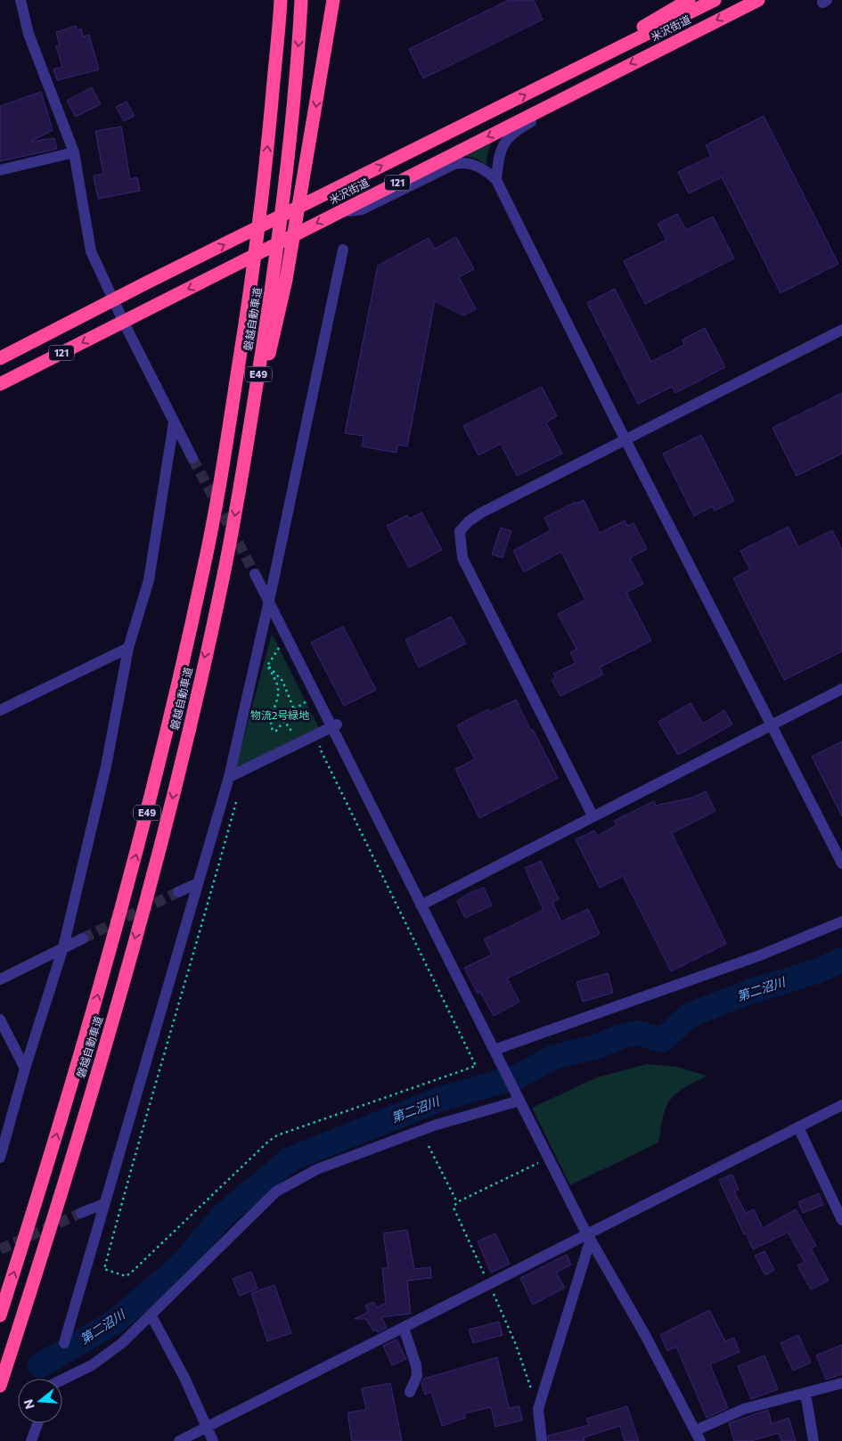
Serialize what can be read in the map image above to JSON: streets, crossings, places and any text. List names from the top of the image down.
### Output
{
  "streets": {
    "highway": [
      "米沢街道",
      "121",
      "磐越自動車道",
      "E49"
    ]
  },
  "water": ["第二沼川"],
  "parks": ["物流2号緑地"],
  "north": "left"
}
